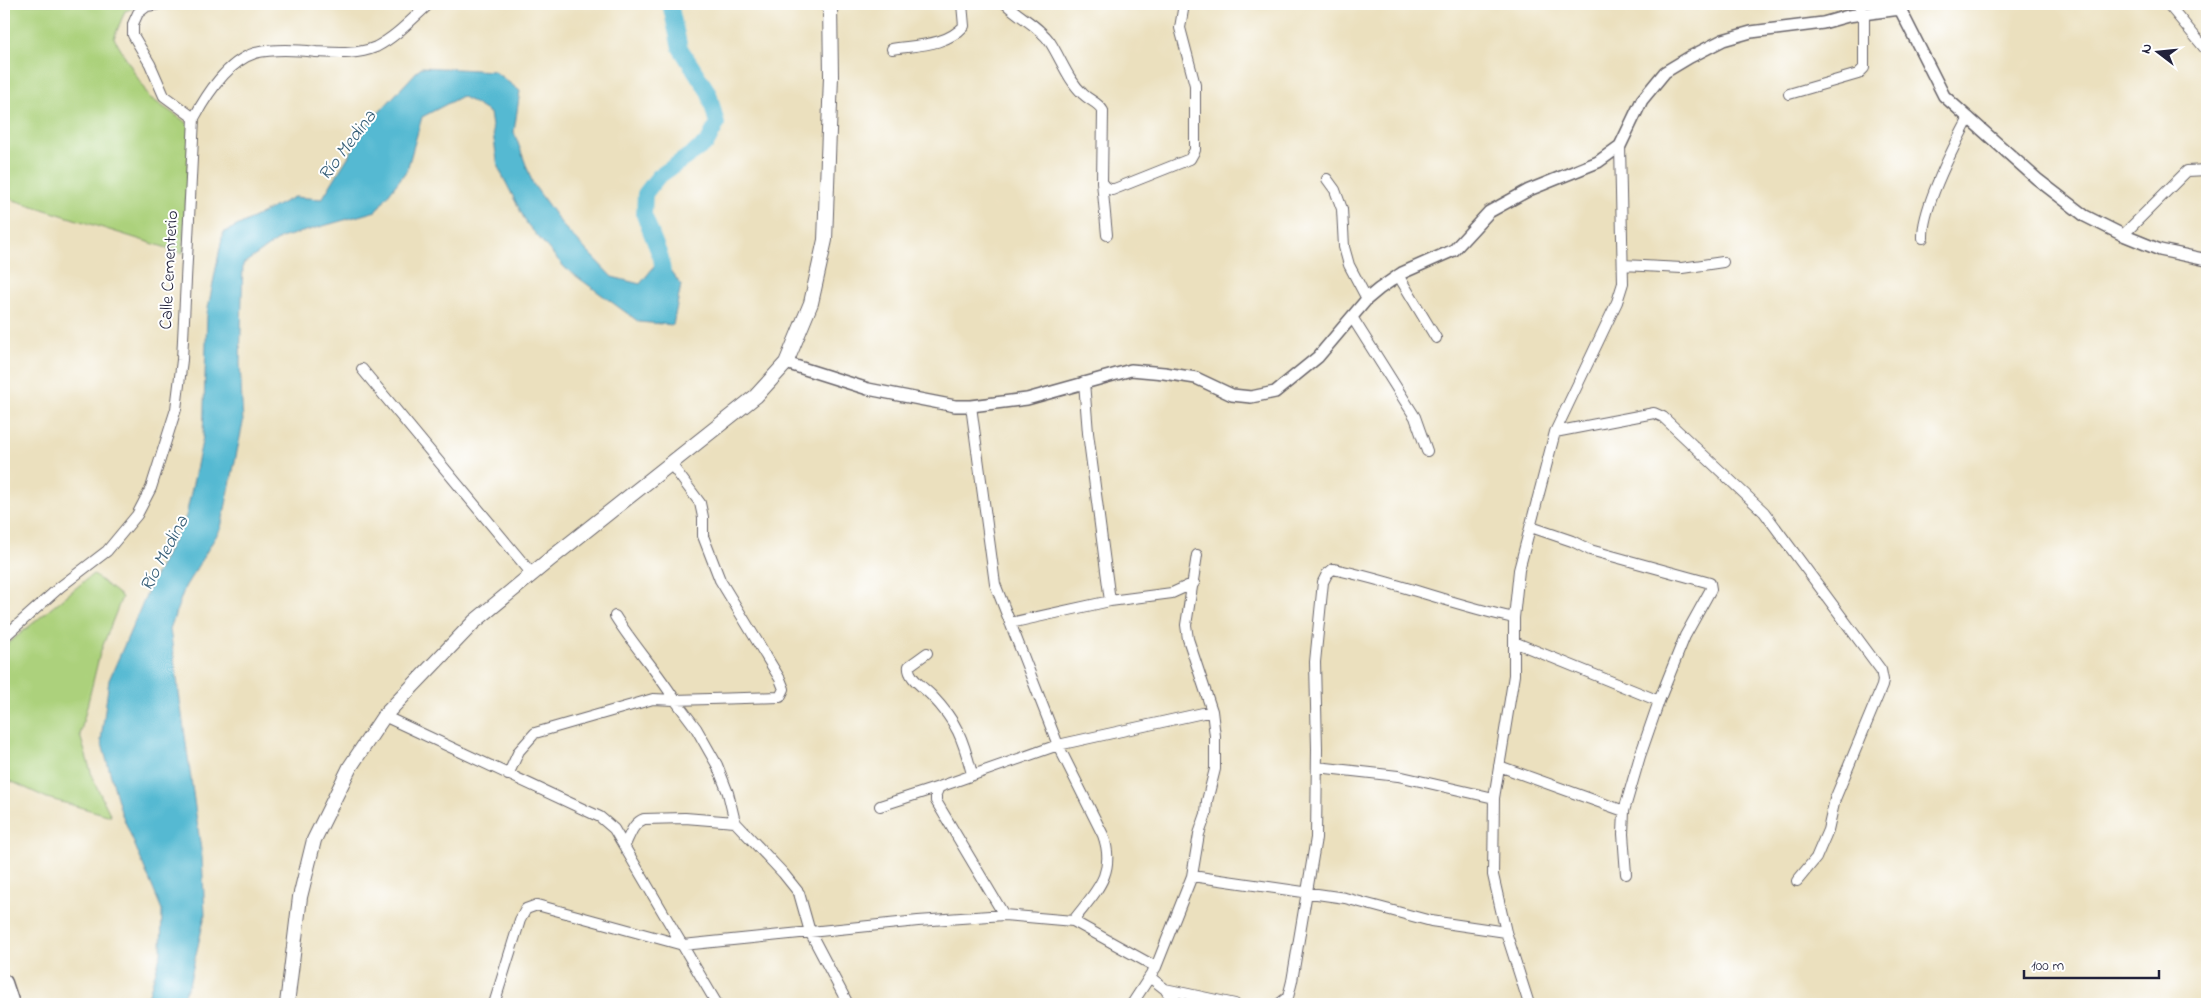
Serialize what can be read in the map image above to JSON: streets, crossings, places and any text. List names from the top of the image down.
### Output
{
  "streets": {
    "street": ["Calle Cementerio"]
  },
  "water": ["Río Medina"],
  "scale_bar": "100 m",
  "north": "left"
}
